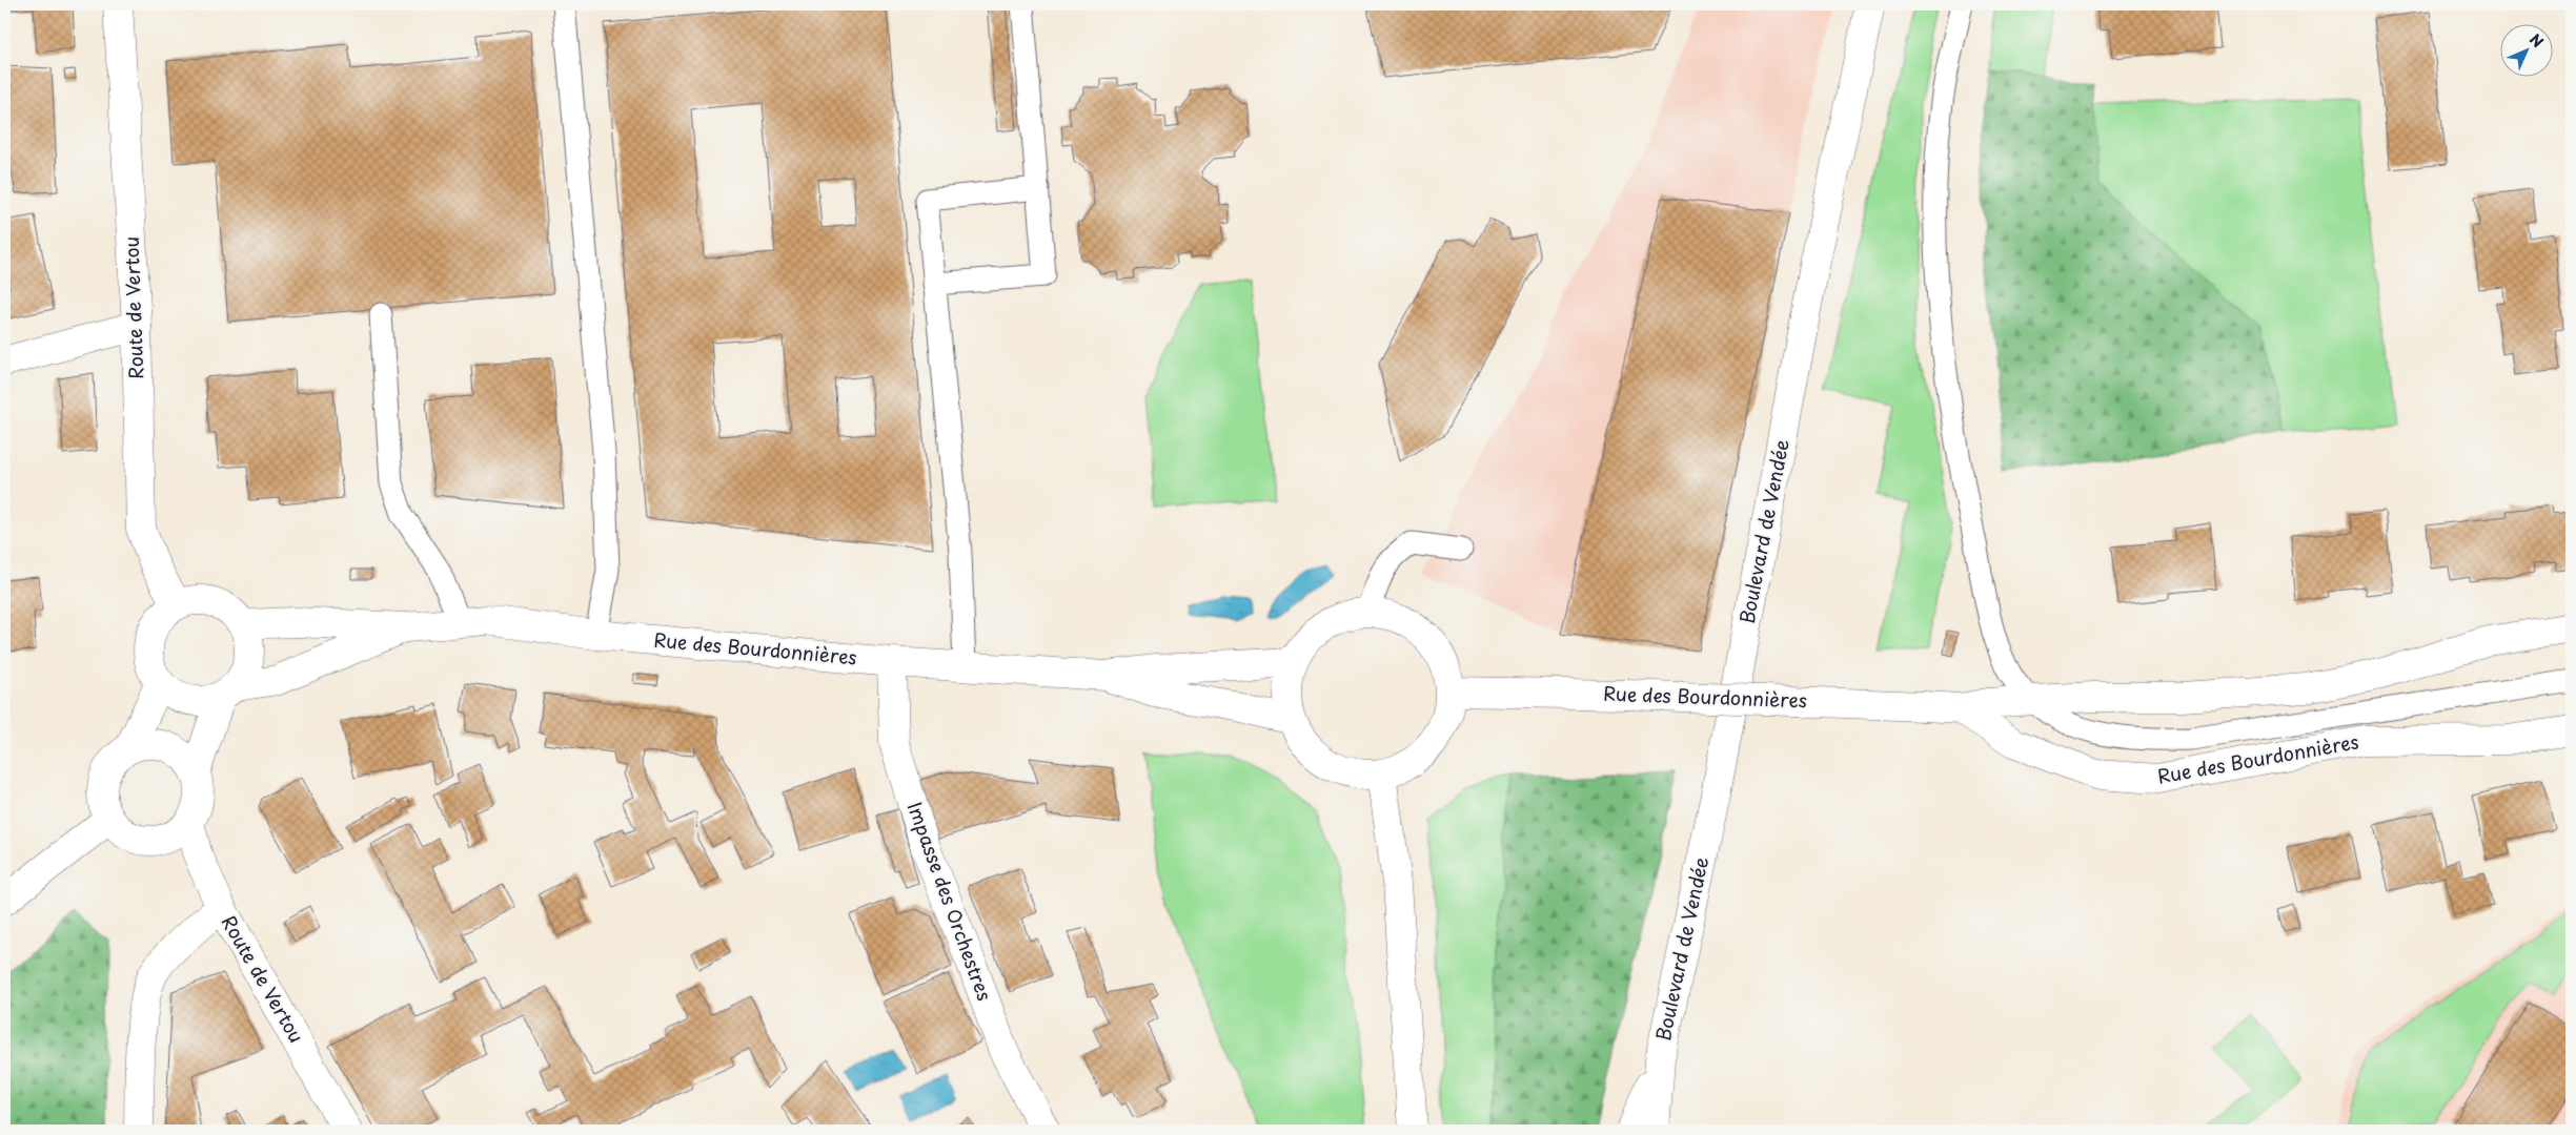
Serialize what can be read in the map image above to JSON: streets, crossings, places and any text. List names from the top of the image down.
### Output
{
  "streets": {
    "street": [
      "Route de Vertou",
      "Boulevard de Vendée",
      "Rue des Bourdonnières",
      "Impasse des Orchestres"
    ]
  },
  "crossings": [
    ["Route de Vertou", "Rue des Bourdonnières"],
    ["Rue des Bourdonnières", "Impasse des Orchestres"]
  ],
  "north": "top right"
}
